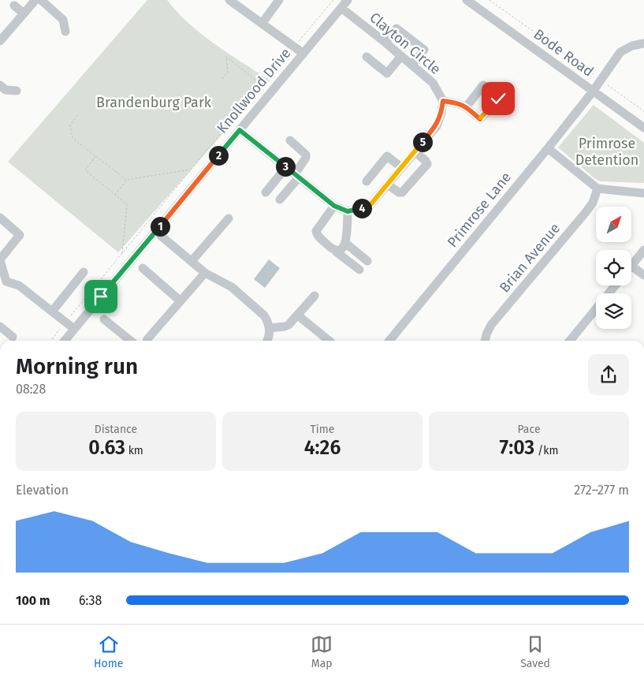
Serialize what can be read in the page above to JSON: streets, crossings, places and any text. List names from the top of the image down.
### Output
{
  "streets": {
    "street": [
      "Clayton Circle",
      "Bode Road",
      "Knollwood Drive",
      "Primrose Lane",
      "Brian Avenue"
    ]
  },
  "crossings": [
    ["Clayton Circle", "Knollwood Drive"],
    ["Bode Road", "Primrose Lane"]
  ],
  "parks": ["Brandenburg Park", "Primrose Detention"],
  "north": "top right",
  "page": {
    "pins": [
      "5",
      "2",
      "3",
      "4",
      "1"
    ],
    "heading": ["Morning run", "08:28"],
    "stats": [
      ["Distance", "0.63 km"],
      ["Time", "4:26"],
      ["Pace", "7:03 /km"]
    ],
    "chart": ["Elevation", "272–277 m"],
    "list": [
      {
        "name": "100 m",
        "note": "6:38"
      }
    ],
    "tabs": ["Home", "Map", "Saved"]
  }
}
